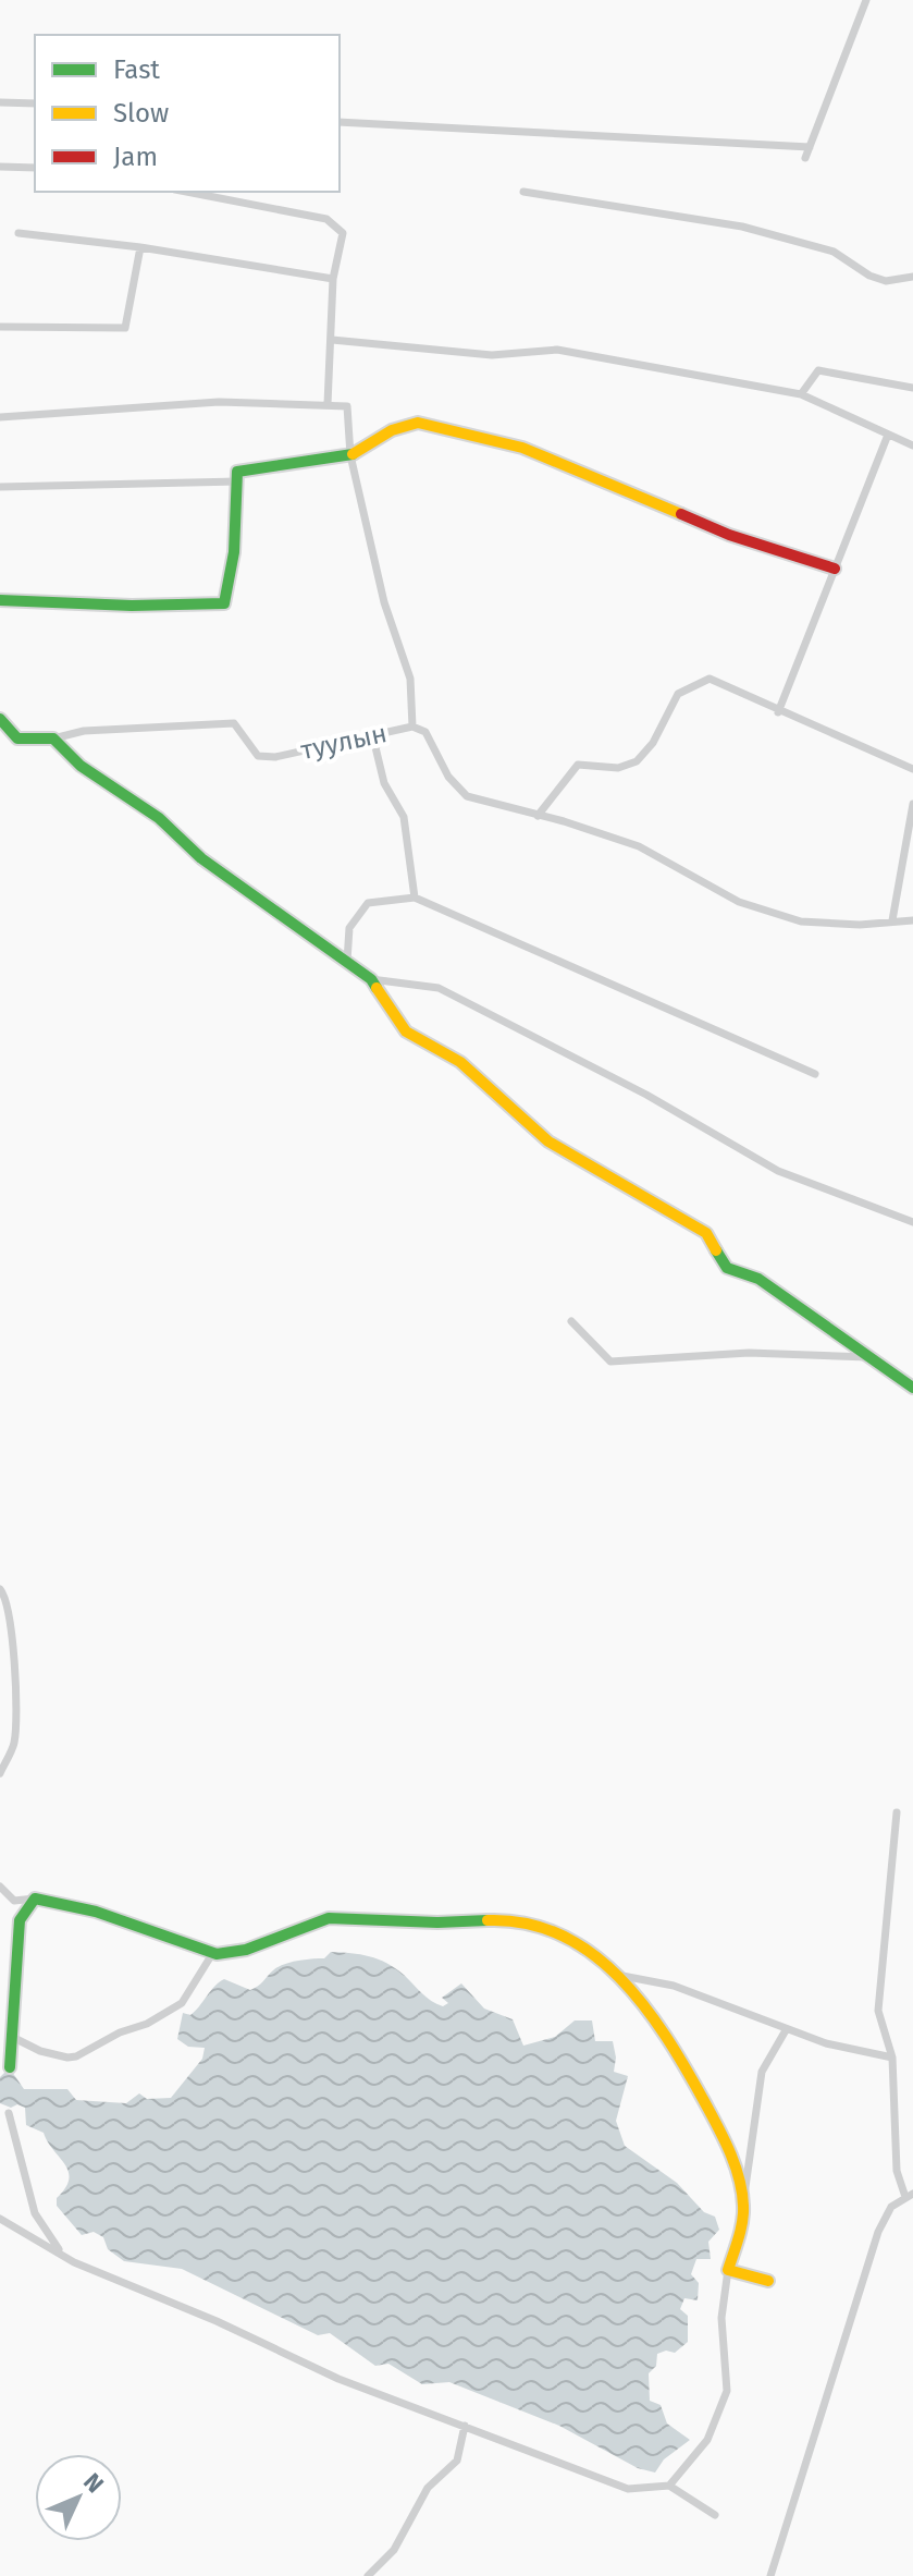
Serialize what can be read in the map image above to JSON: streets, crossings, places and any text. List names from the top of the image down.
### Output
{
  "streets": {
    "street": ["туулын"]
  },
  "legend": ["Fast", "Slow", "Jam"],
  "north": "top right"
}
